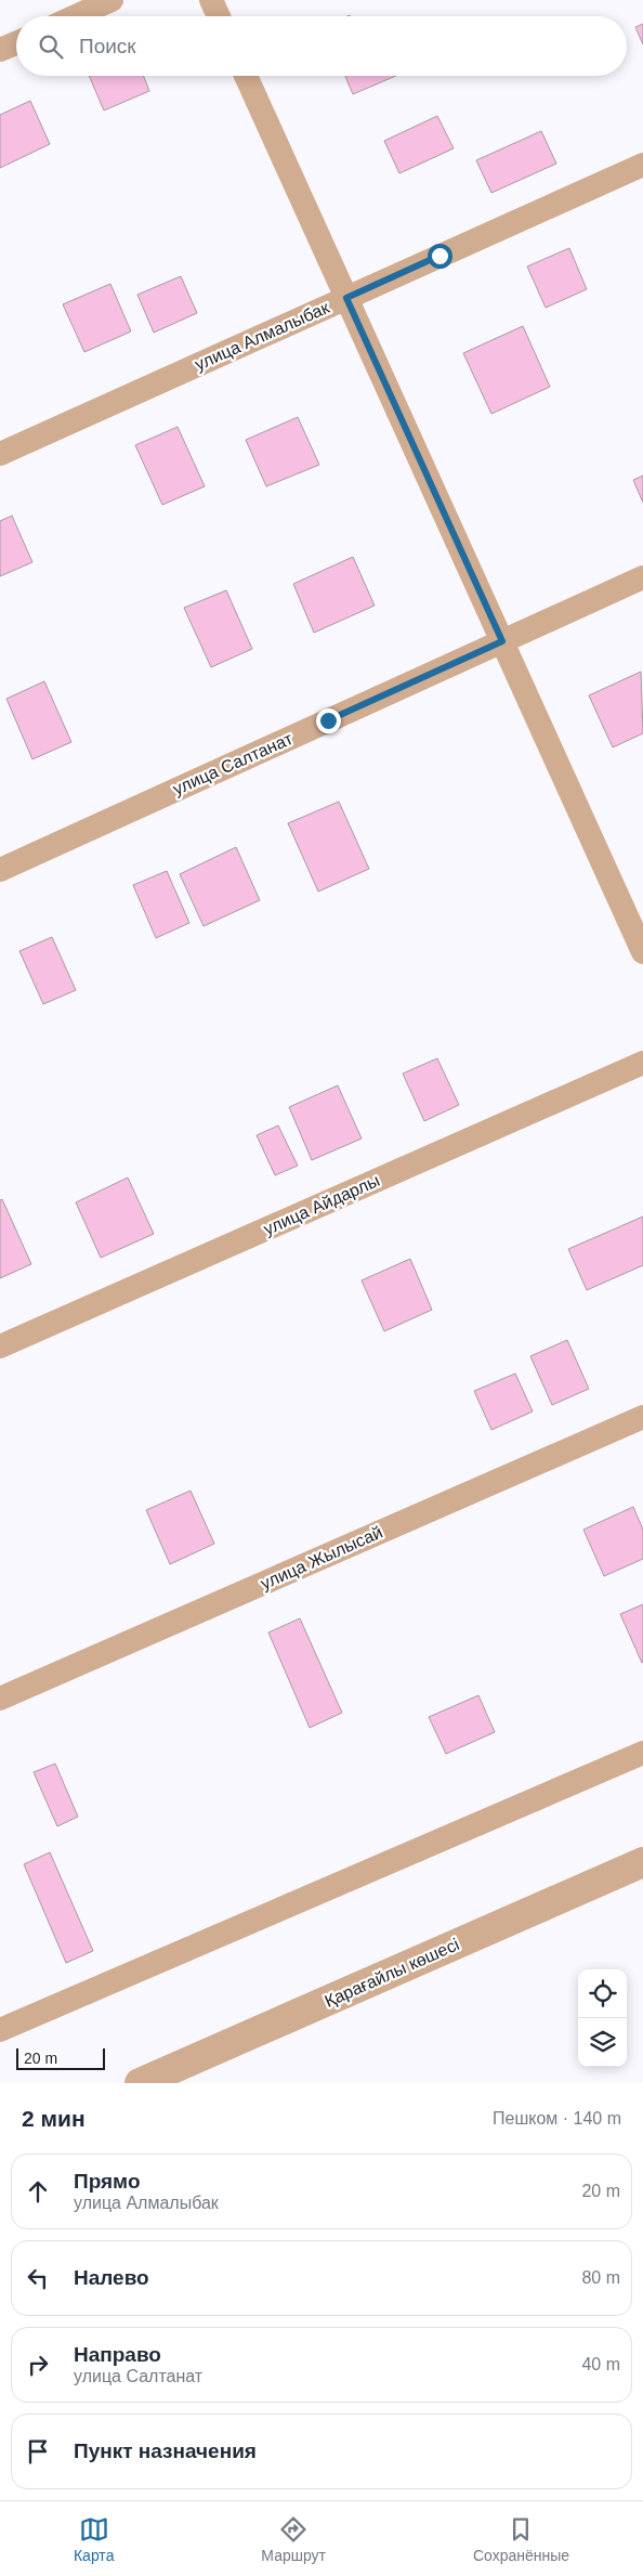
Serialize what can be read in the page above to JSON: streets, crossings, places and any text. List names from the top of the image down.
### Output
{
  "streets": {
    "street": [
      "улица Алмалыбак",
      "улица Салтанат",
      "улица Айдарлы",
      "улица Жылысай",
      "Қарағайлы көшесі"
    ]
  },
  "scale_bar": "20 m",
  "page": {
    "search": "Поиск",
    "scale": "20 m",
    "heading": ["2 мин", "Пешком · 140 m"],
    "list": [
      ["Прямо", "улица Алмалыбак", "20 m"],
      ["Налево", "80 m"],
      ["Направо", "улица Салтанат", "40 m"],
      "Пункт назначения"
    ],
    "nav": ["Карта", "Маршрут", "Сохранённые"]
  }
}
